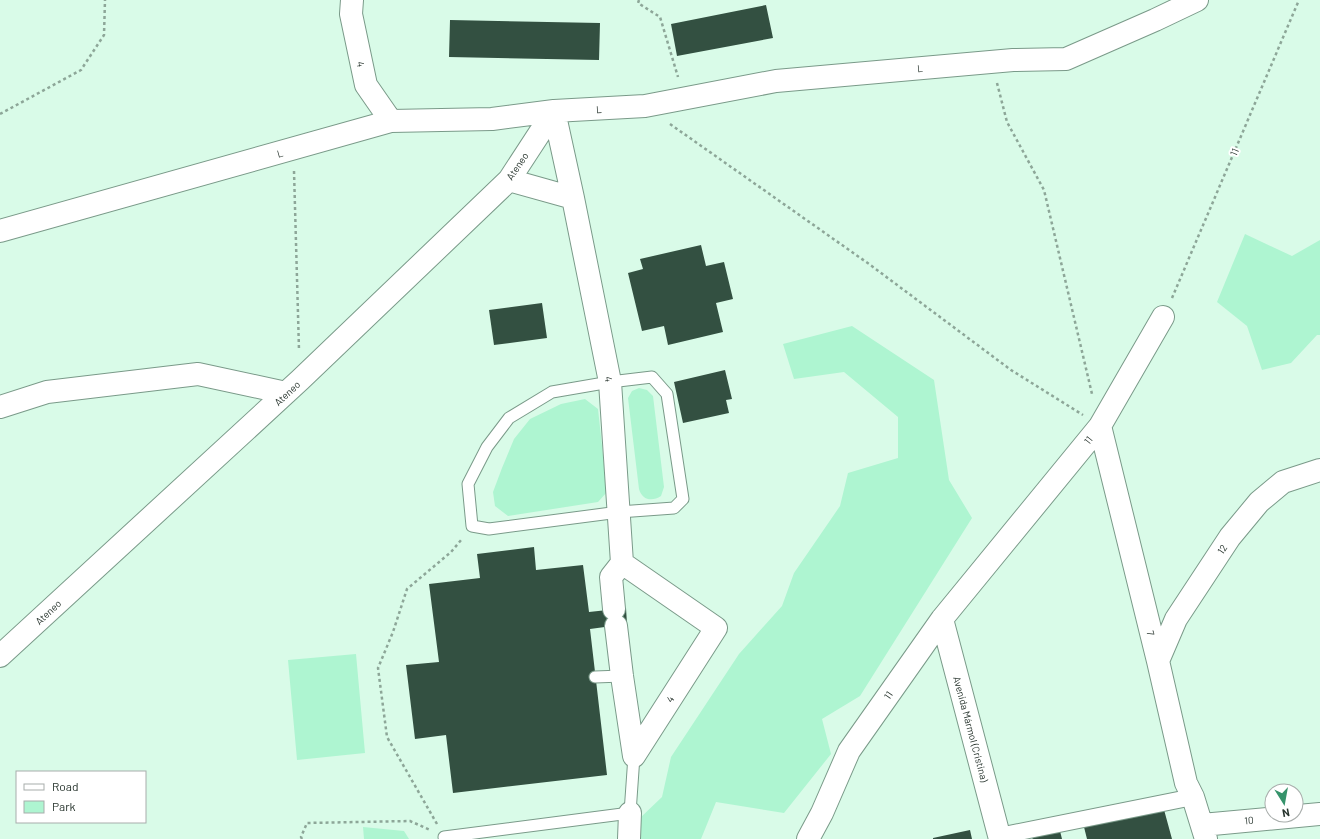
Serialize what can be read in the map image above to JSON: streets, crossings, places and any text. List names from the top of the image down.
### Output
{
  "streets": {
    "street": [
      "4",
      "L",
      "11",
      "Ateneo",
      "12",
      "7",
      "Avenida Mármol (Cristina)",
      "10"
    ]
  },
  "crossings": [
    ["4", "L"],
    ["4", "Ateneo"],
    ["L", "Ateneo"],
    ["11", "7"],
    ["11", "Avenida Mármol (Cristina)"],
    ["12", "7"],
    ["7", "10"]
  ],
  "legend": ["Road", "Park"],
  "north": "bottom"
}
